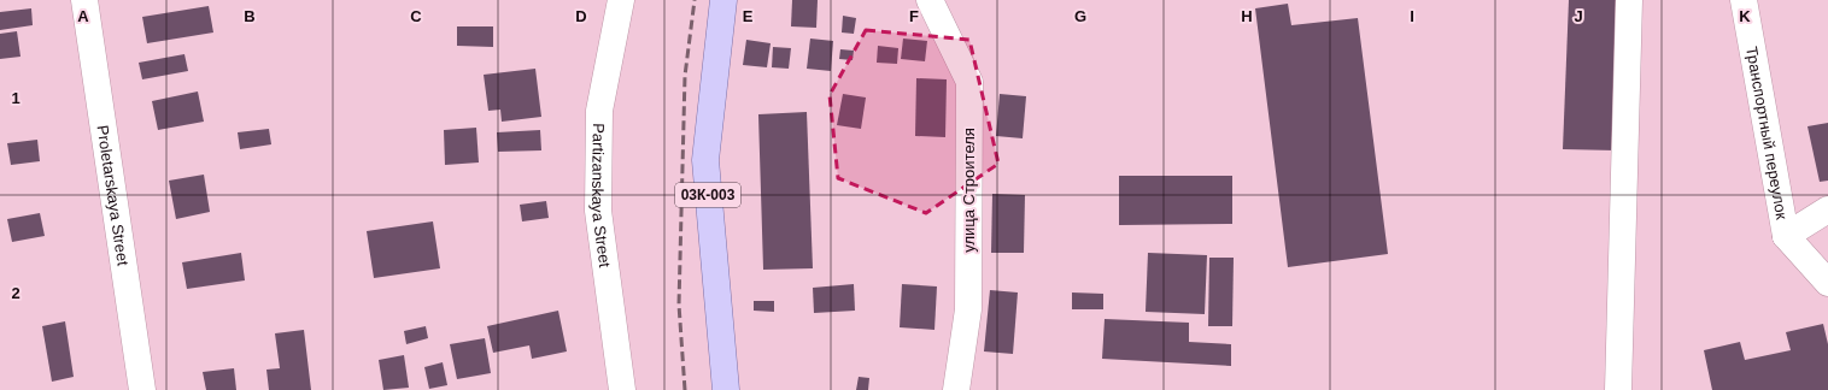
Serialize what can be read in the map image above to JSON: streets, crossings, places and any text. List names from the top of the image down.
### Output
{
  "streets": {
    "main road": ["03К-003"],
    "street": [
      "Транспортный переулок",
      "улица Строителя",
      "Proletarskaya Street",
      "Partizanskaya Street"
    ]
  },
  "grid": {
    "columns": [
      "A",
      "B",
      "C",
      "D",
      "E",
      "F",
      "G",
      "H",
      "I",
      "J",
      "K"
    ],
    "rows": ["1", "2"]
  }
}
